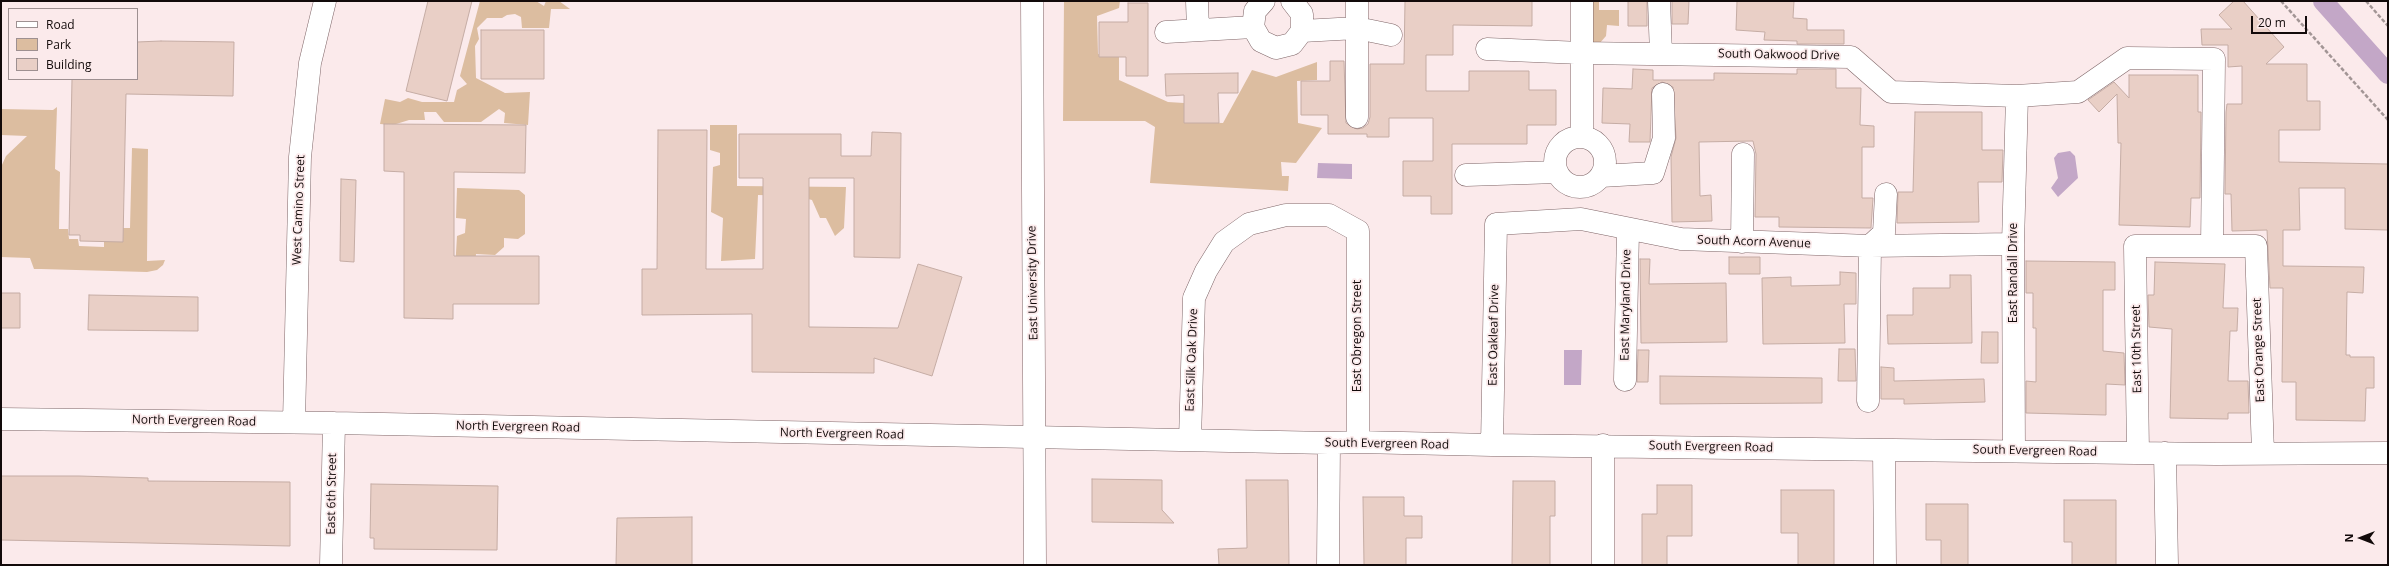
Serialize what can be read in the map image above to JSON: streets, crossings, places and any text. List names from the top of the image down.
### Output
{
  "streets": {
    "street": [
      "South Oakwood Drive",
      "West Camino Street",
      "South Acorn Avenue",
      "East Randall Drive",
      "East University Drive",
      "East Maryland Drive",
      "East Oakleaf Drive",
      "East Obregon Street",
      "East 10th Street",
      "East Orange Street",
      "East Silk Oak Drive",
      "North Evergreen Road",
      "South Evergreen Road",
      "East 6th Street"
    ]
  },
  "crossings": [
    ["South Oakwood Drive", "East Randall Drive"],
    ["South Oakwood Drive", "East 10th Street"],
    ["South Oakwood Drive", "East Orange Street"],
    ["West Camino Street", "North Evergreen Road"],
    ["South Acorn Avenue", "East Randall Drive"],
    ["South Acorn Avenue", "East Maryland Drive"],
    ["South Acorn Avenue", "East Oakleaf Drive"],
    ["East Randall Drive", "South Evergreen Road"],
    ["East University Drive", "North Evergreen Road"],
    ["East University Drive", "South Evergreen Road"],
    ["East Oakleaf Drive", "South Evergreen Road"],
    ["East Obregon Street", "East Silk Oak Drive"],
    ["East Obregon Street", "South Evergreen Road"],
    ["East 10th Street", "East Orange Street"],
    ["East 10th Street", "South Evergreen Road"],
    ["East Orange Street", "South Evergreen Road"],
    ["East Silk Oak Drive", "South Evergreen Road"],
    ["North Evergreen Road", "South Evergreen Road"],
    ["North Evergreen Road", "East 6th Street"]
  ],
  "legend": ["Road", "Park", "Building"],
  "scale_bar": "20 m",
  "north": "left"
}
